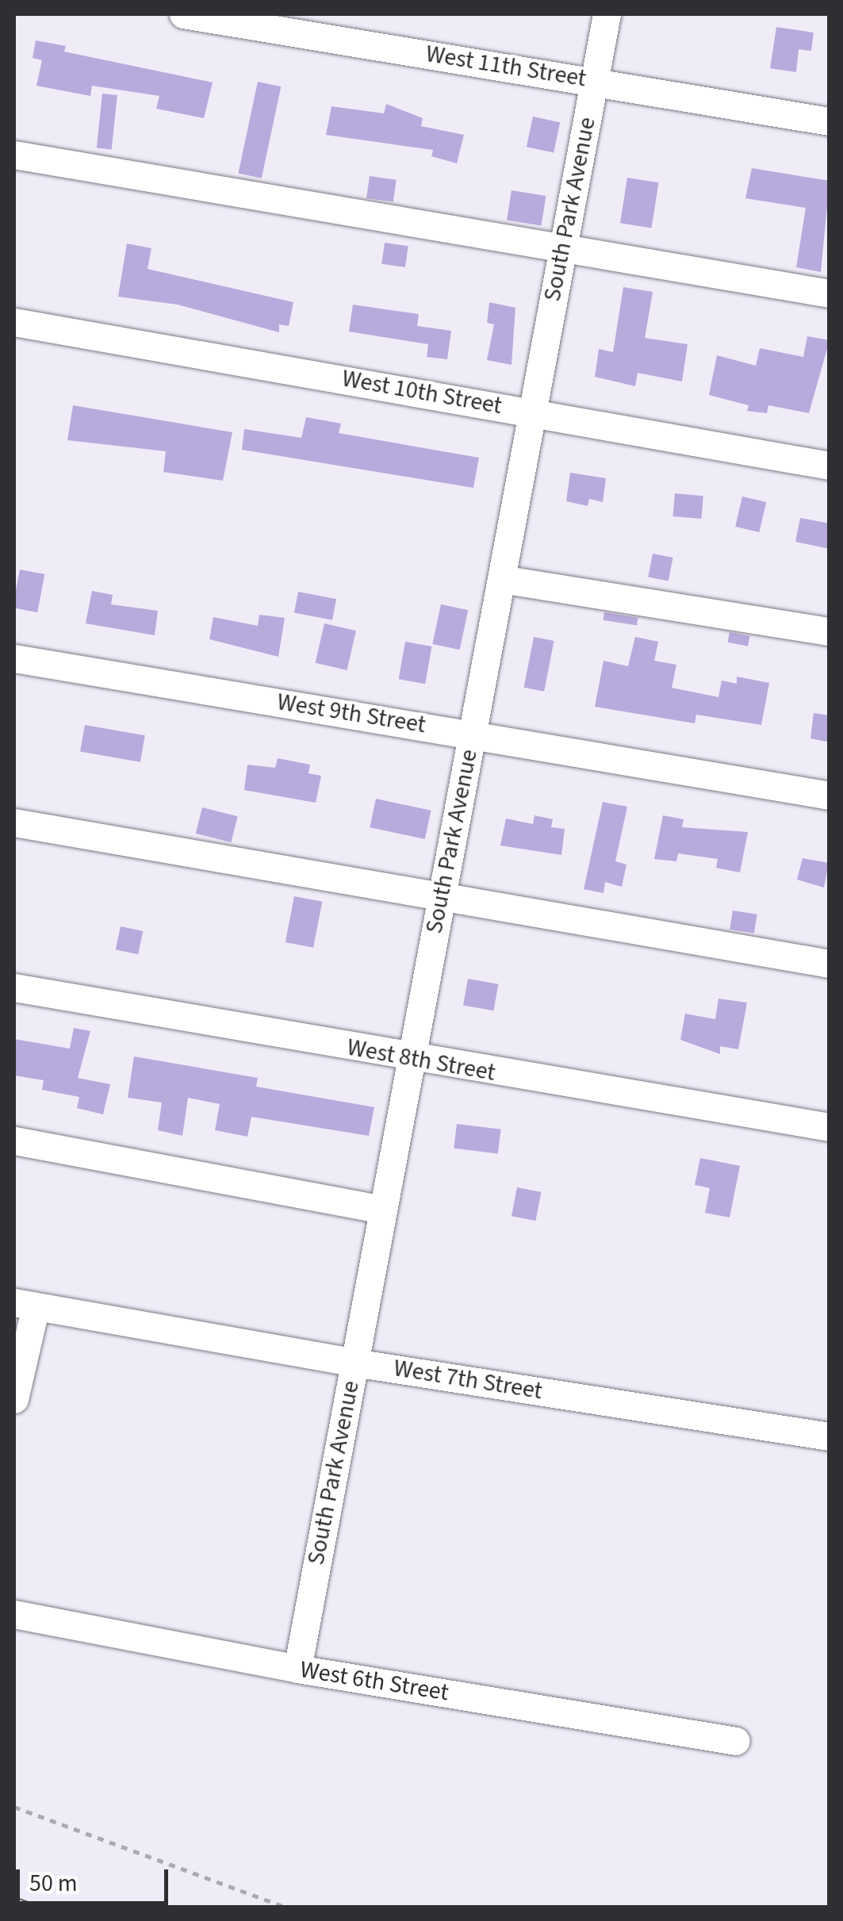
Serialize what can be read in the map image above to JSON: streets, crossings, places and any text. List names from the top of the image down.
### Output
{
  "streets": {
    "street": [
      "West 11th Street",
      "South Park Avenue",
      "West 10th Street",
      "West 9th Street",
      "West 8th Street",
      "West 7th Street",
      "West 6th Street"
    ]
  },
  "crossings": [
    ["West 11th Street", "South Park Avenue"],
    ["South Park Avenue", "West 10th Street"],
    ["South Park Avenue", "West 9th Street"],
    ["South Park Avenue", "West 8th Street"],
    ["South Park Avenue", "West 7th Street"],
    ["South Park Avenue", "West 6th Street"]
  ],
  "scale_bar": "50 m"
}
